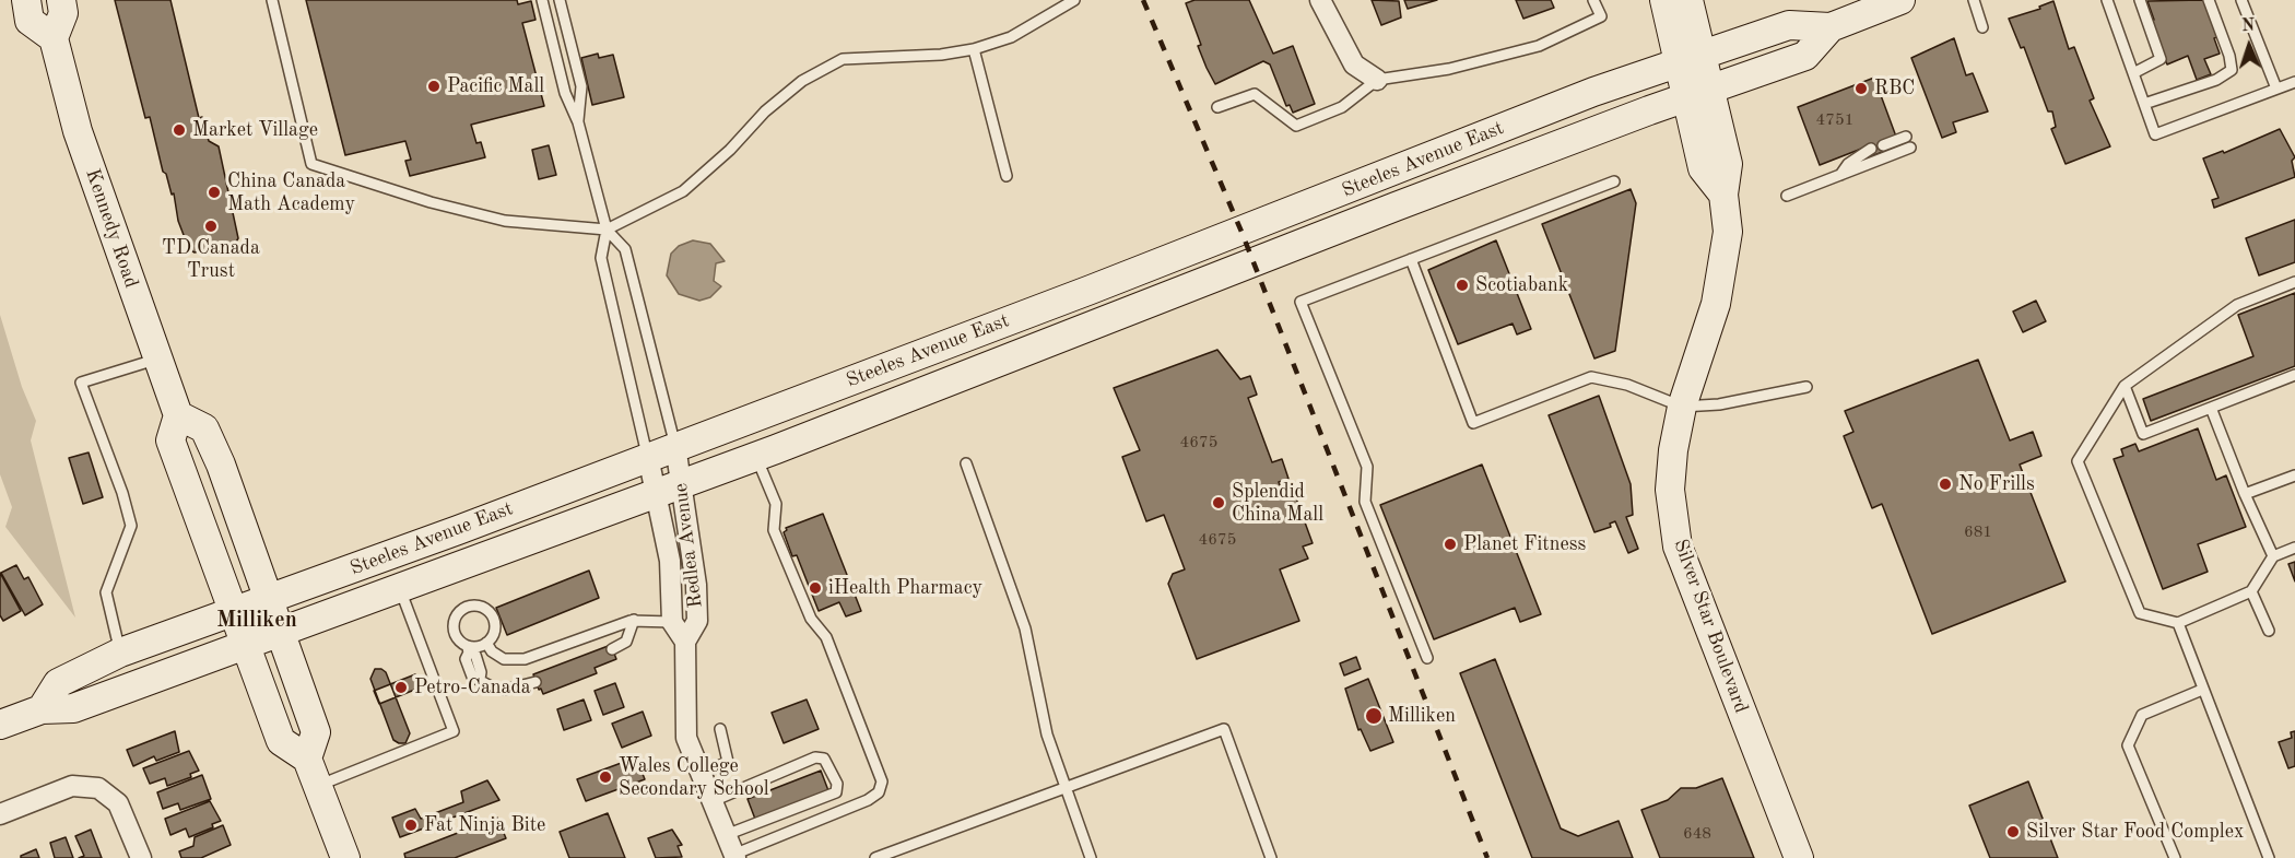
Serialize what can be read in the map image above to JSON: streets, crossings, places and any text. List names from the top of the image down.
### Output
{
  "streets": {
    "main road": ["Steeles Avenue East", "Kennedy Road", "Silver Star Boulevard"],
    "street": ["Redlea Avenue"]
  },
  "crossings": [
    ["Steeles Avenue East", "Kennedy Road"],
    ["Steeles Avenue East", "Redlea Avenue"],
    ["Steeles Avenue East", "Silver Star Boulevard"]
  ],
  "districts": ["Milliken"],
  "places": [
    "Pacific Mall",
    "RBC",
    "Market Village",
    "China Canada Math Academy",
    "TD Canada Trust",
    "Scotiabank",
    "No Frills",
    "Splendid China Mall",
    "Planet Fitness",
    "iHealth Pharmacy",
    "Petro-Canada",
    "Milliken",
    "Wales College Secondary School",
    "Fat Ninja Bite",
    "Silver Star Food Complex"
  ],
  "house_numbers": [
    "4751",
    "4675",
    "681",
    "4675",
    "648"
  ],
  "north": "top"
}
